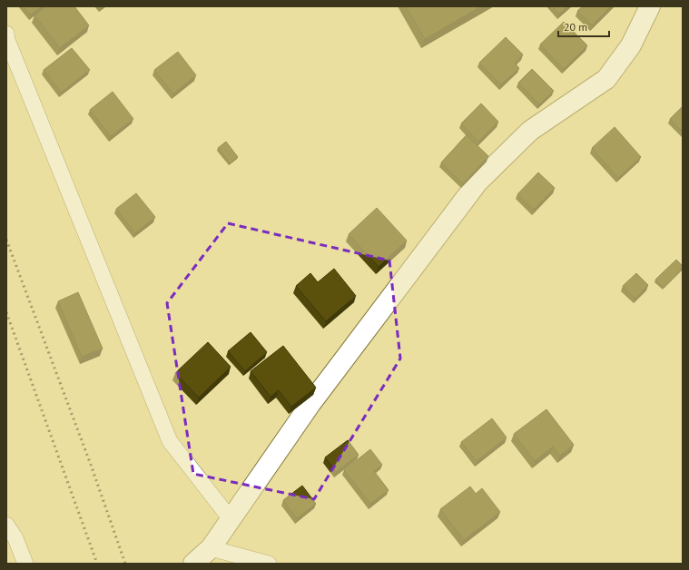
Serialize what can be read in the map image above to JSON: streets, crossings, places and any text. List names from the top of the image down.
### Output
{
  "scale_bar": "20 m"
}
